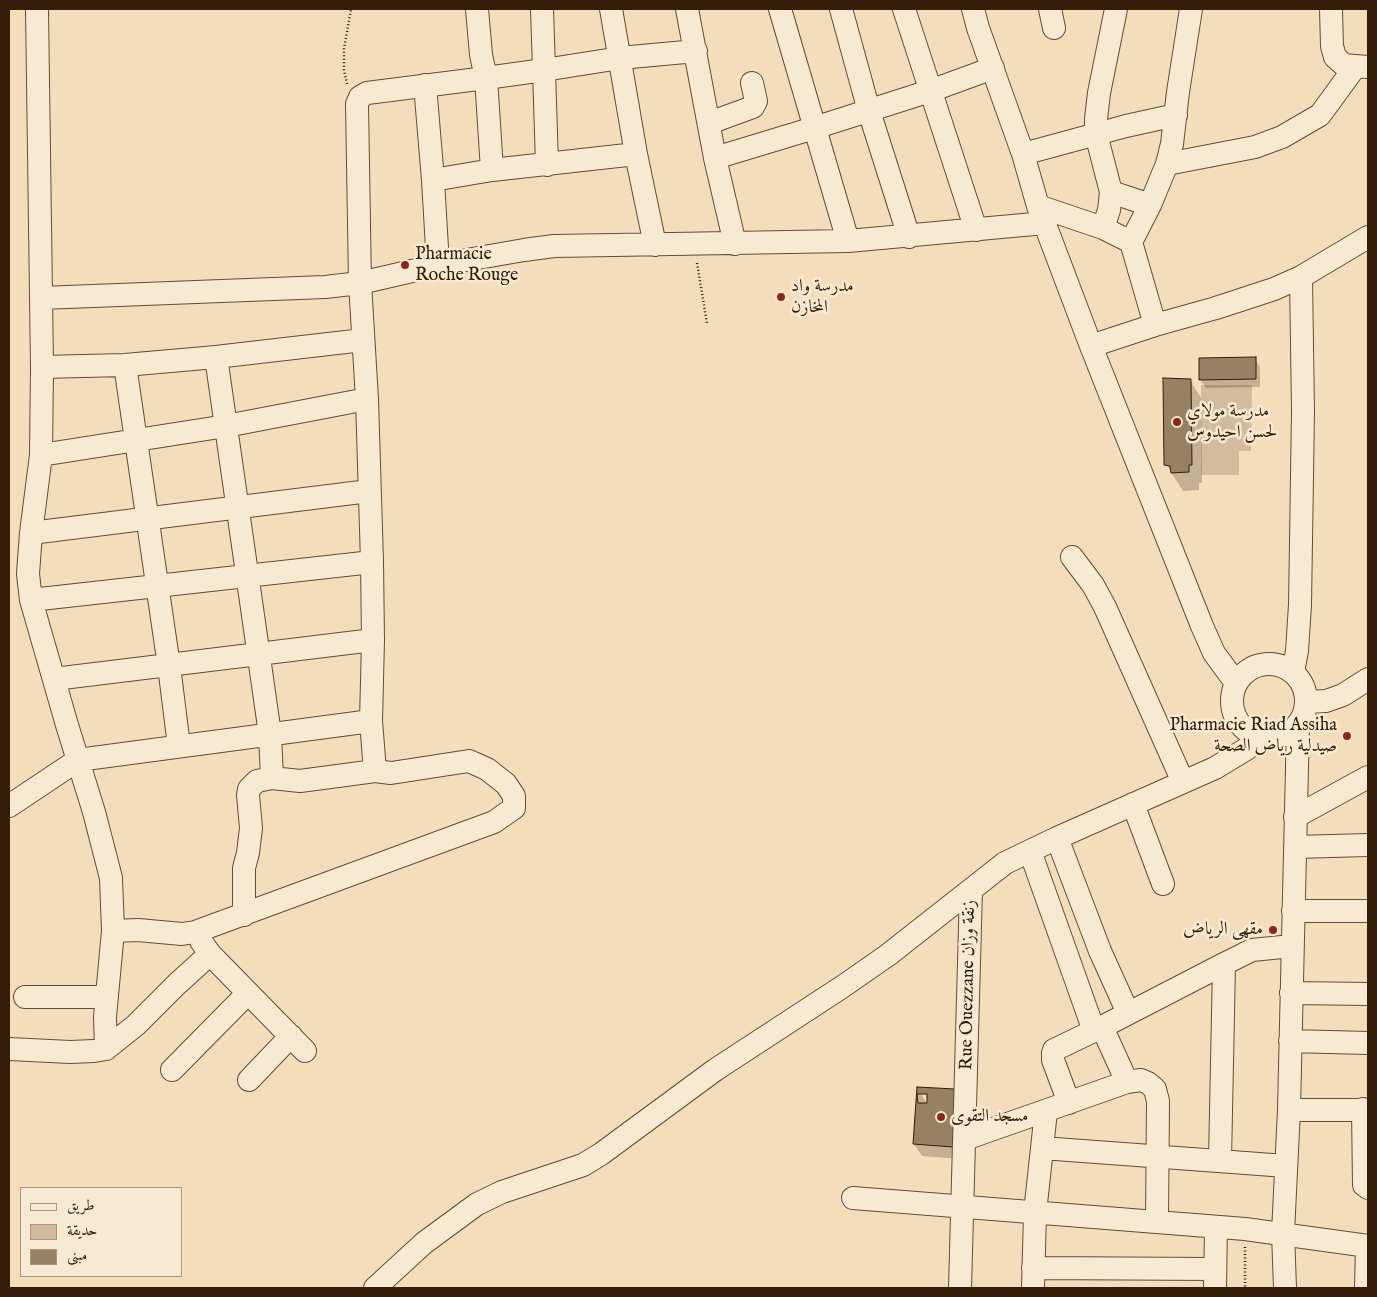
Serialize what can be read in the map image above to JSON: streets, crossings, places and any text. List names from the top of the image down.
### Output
{
  "streets": {
    "street": ["Rue Ouezzane زنقة وزان"]
  },
  "places": [
    "Pharmacie Roche Rouge",
    "مدرسة واد المخازن",
    "مدرسة مولاي لحسن احيدوس",
    "Pharmacie Riad Assiha صيدلية رياض الصحة",
    "مقهى الرياض",
    "مسجد التقوى"
  ],
  "legend": ["طريق", "حديقة", "مبنى"]
}
